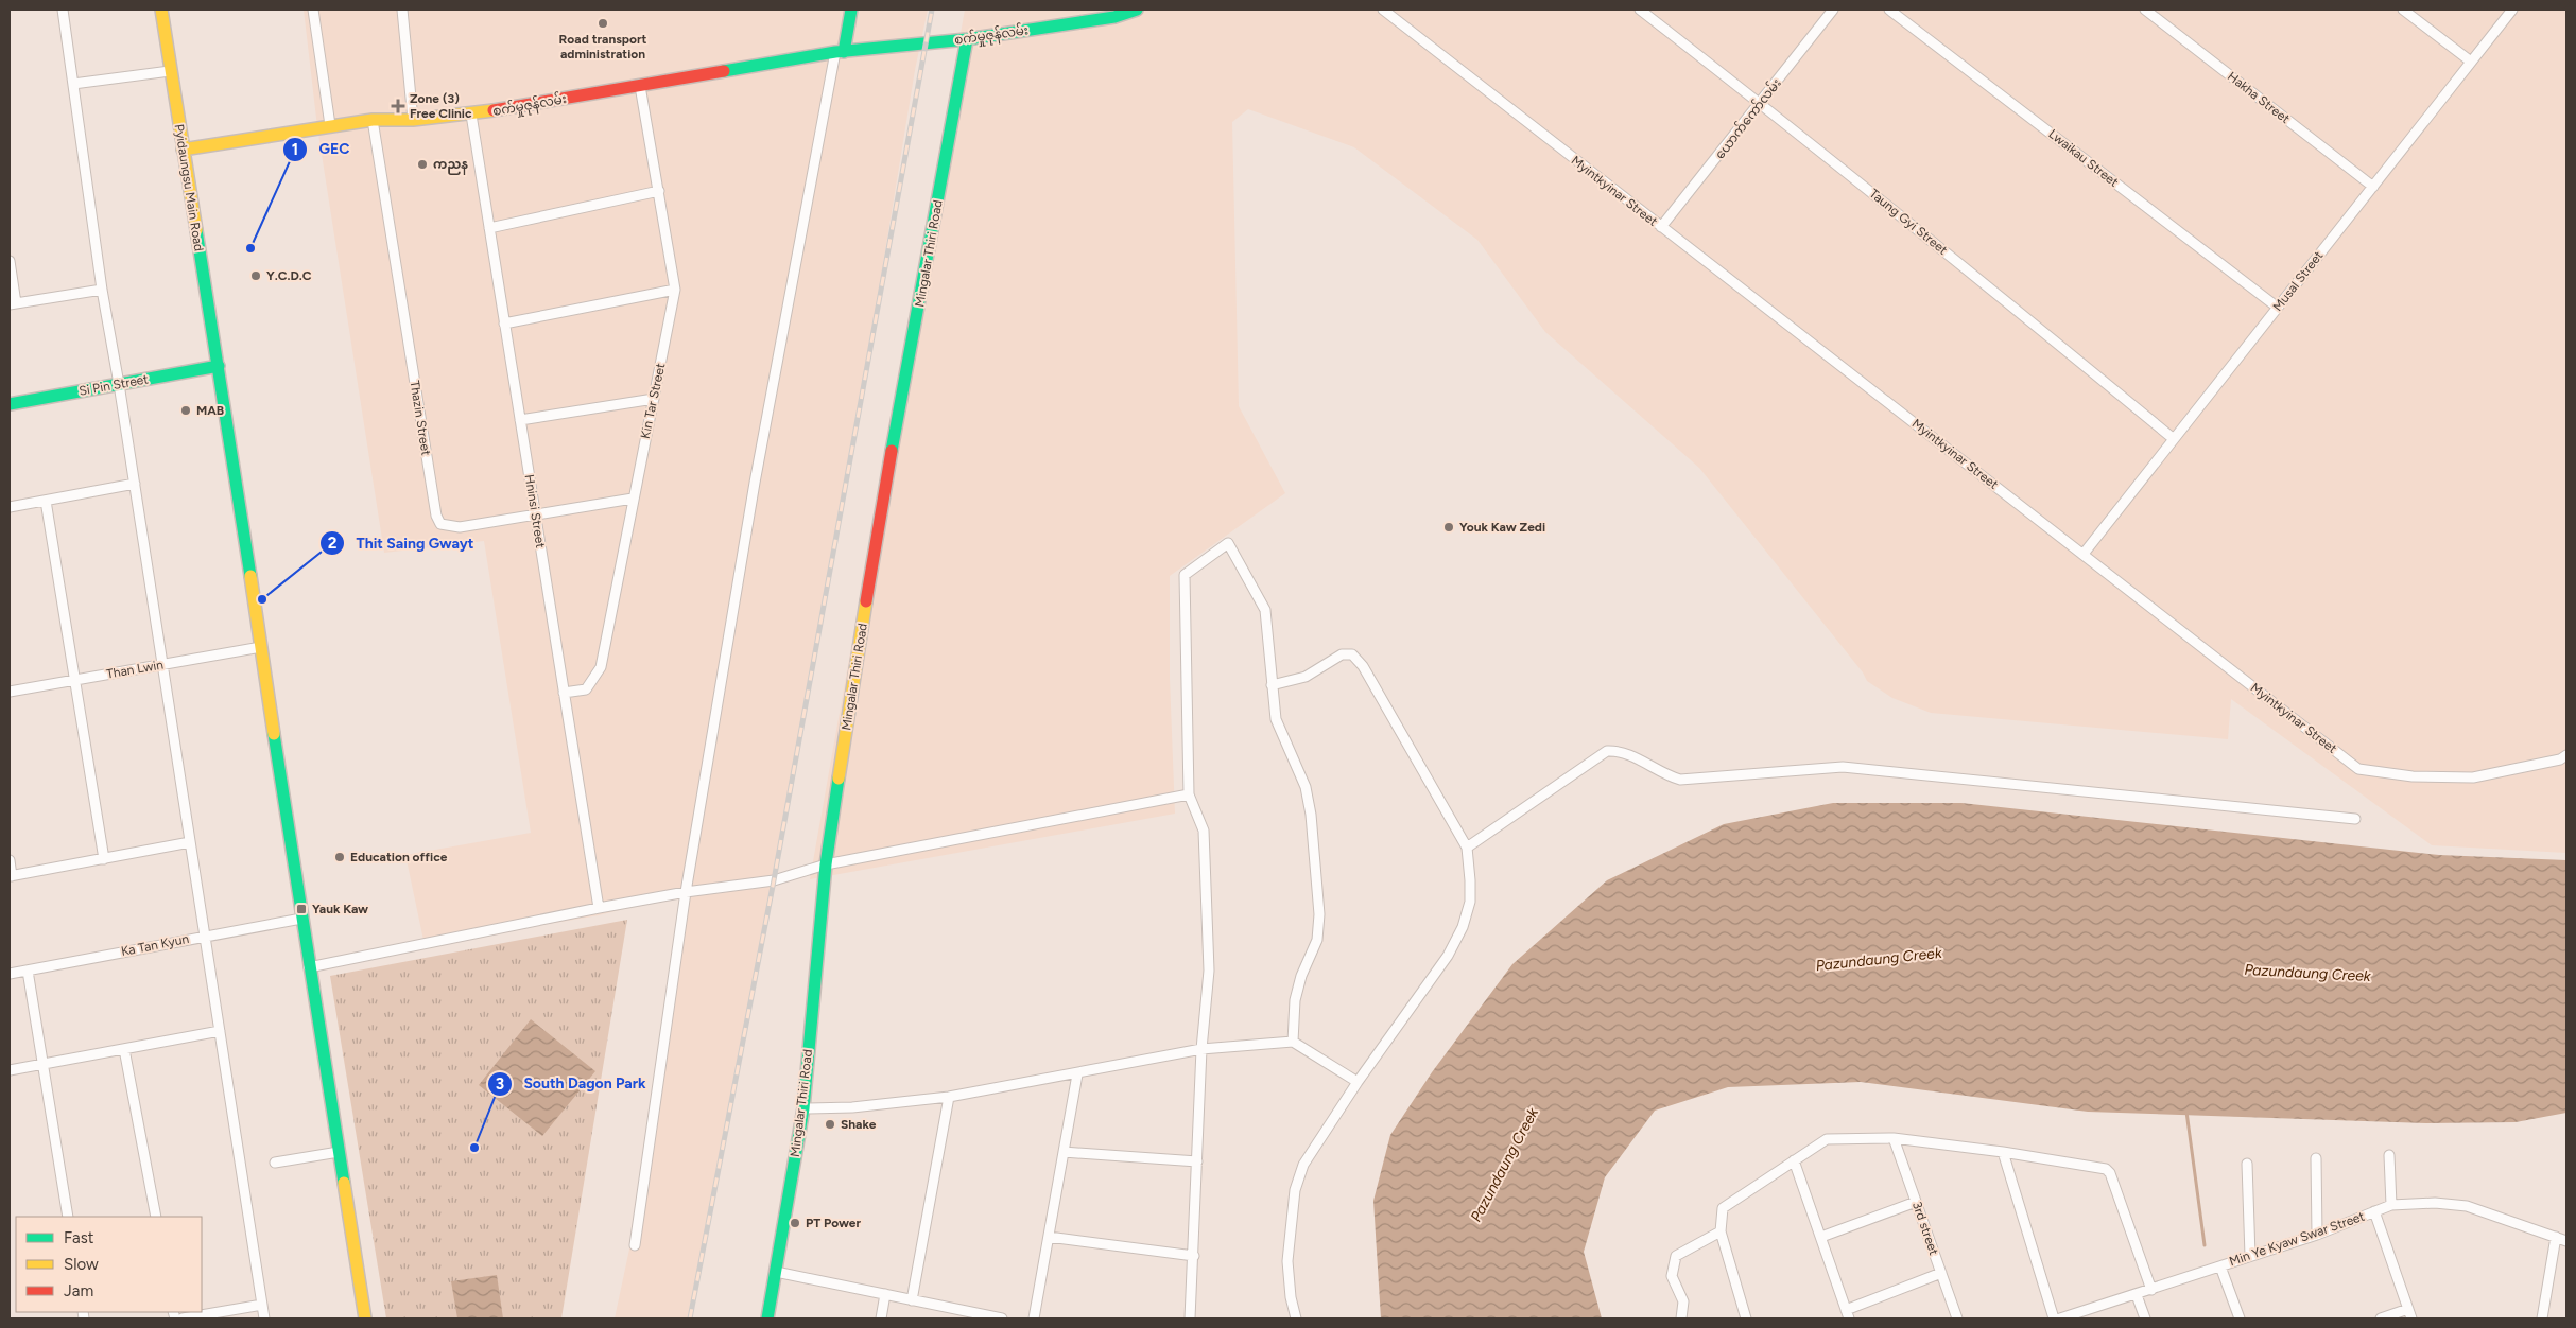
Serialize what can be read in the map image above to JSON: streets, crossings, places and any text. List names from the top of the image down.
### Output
{
  "streets": {
    "street": [
      "စက်မှုဇုန်လမ်း",
      "Hakha Street",
      "ယောက်ကော်လမ်း",
      "Lwaikau Street",
      "Pyidaungsu Main Road",
      "Myintkyinar Street",
      "Taung Gyi Street",
      "Mingalar Thiri Road",
      "Musal Street",
      "Si Pin Street",
      "Kin Tar Street",
      "Thazin Street",
      "Hninsi Street",
      "Than Lwin",
      "Ka Tan Kyun",
      "3rd street",
      "Min Ye Kyaw Swar Street"
    ]
  },
  "crossings": [
    ["စက်မှုဇုန်လမ်း", "Pyidaungsu Main Road"],
    ["စက်မှုဇုန်လမ်း", "Mingalar Thiri Road"],
    ["စက်မှုဇုန်လမ်း", "Kin Tar Street"],
    ["စက်မှုဇုန်လမ်း", "Thazin Street"],
    ["စက်မှုဇုန်လမ်း", "Hninsi Street"],
    ["Hakha Street", "Musal Street"],
    ["ယောက်ကော်လမ်း", "Myintkyinar Street"],
    ["ယောက်ကော်လမ်း", "Taung Gyi Street"],
    ["Lwaikau Street", "Musal Street"],
    ["Pyidaungsu Main Road", "Si Pin Street"],
    ["Pyidaungsu Main Road", "Than Lwin"],
    ["Pyidaungsu Main Road", "Ka Tan Kyun"],
    ["Myintkyinar Street", "Musal Street"],
    ["Taung Gyi Street", "Musal Street"],
    ["Kin Tar Street", "Thazin Street"],
    ["Kin Tar Street", "Hninsi Street"],
    ["Thazin Street", "Hninsi Street"]
  ],
  "water": ["Pazundaung Creek"],
  "places": {
    "other": [
      "Road transport administration",
      "ကညန",
      "GEC",
      "Y.C.D.C",
      "MAB",
      "Youk Kaw Zedi",
      "Thit Saing Gwayt",
      "Education office",
      "Shake",
      "South Dagon Park",
      "PT Power"
    ],
    "health": ["Zone (3) Free Clinic"],
    "transit": ["Yauk Kaw"]
  },
  "legend": ["Fast", "Slow", "Jam"]
}
